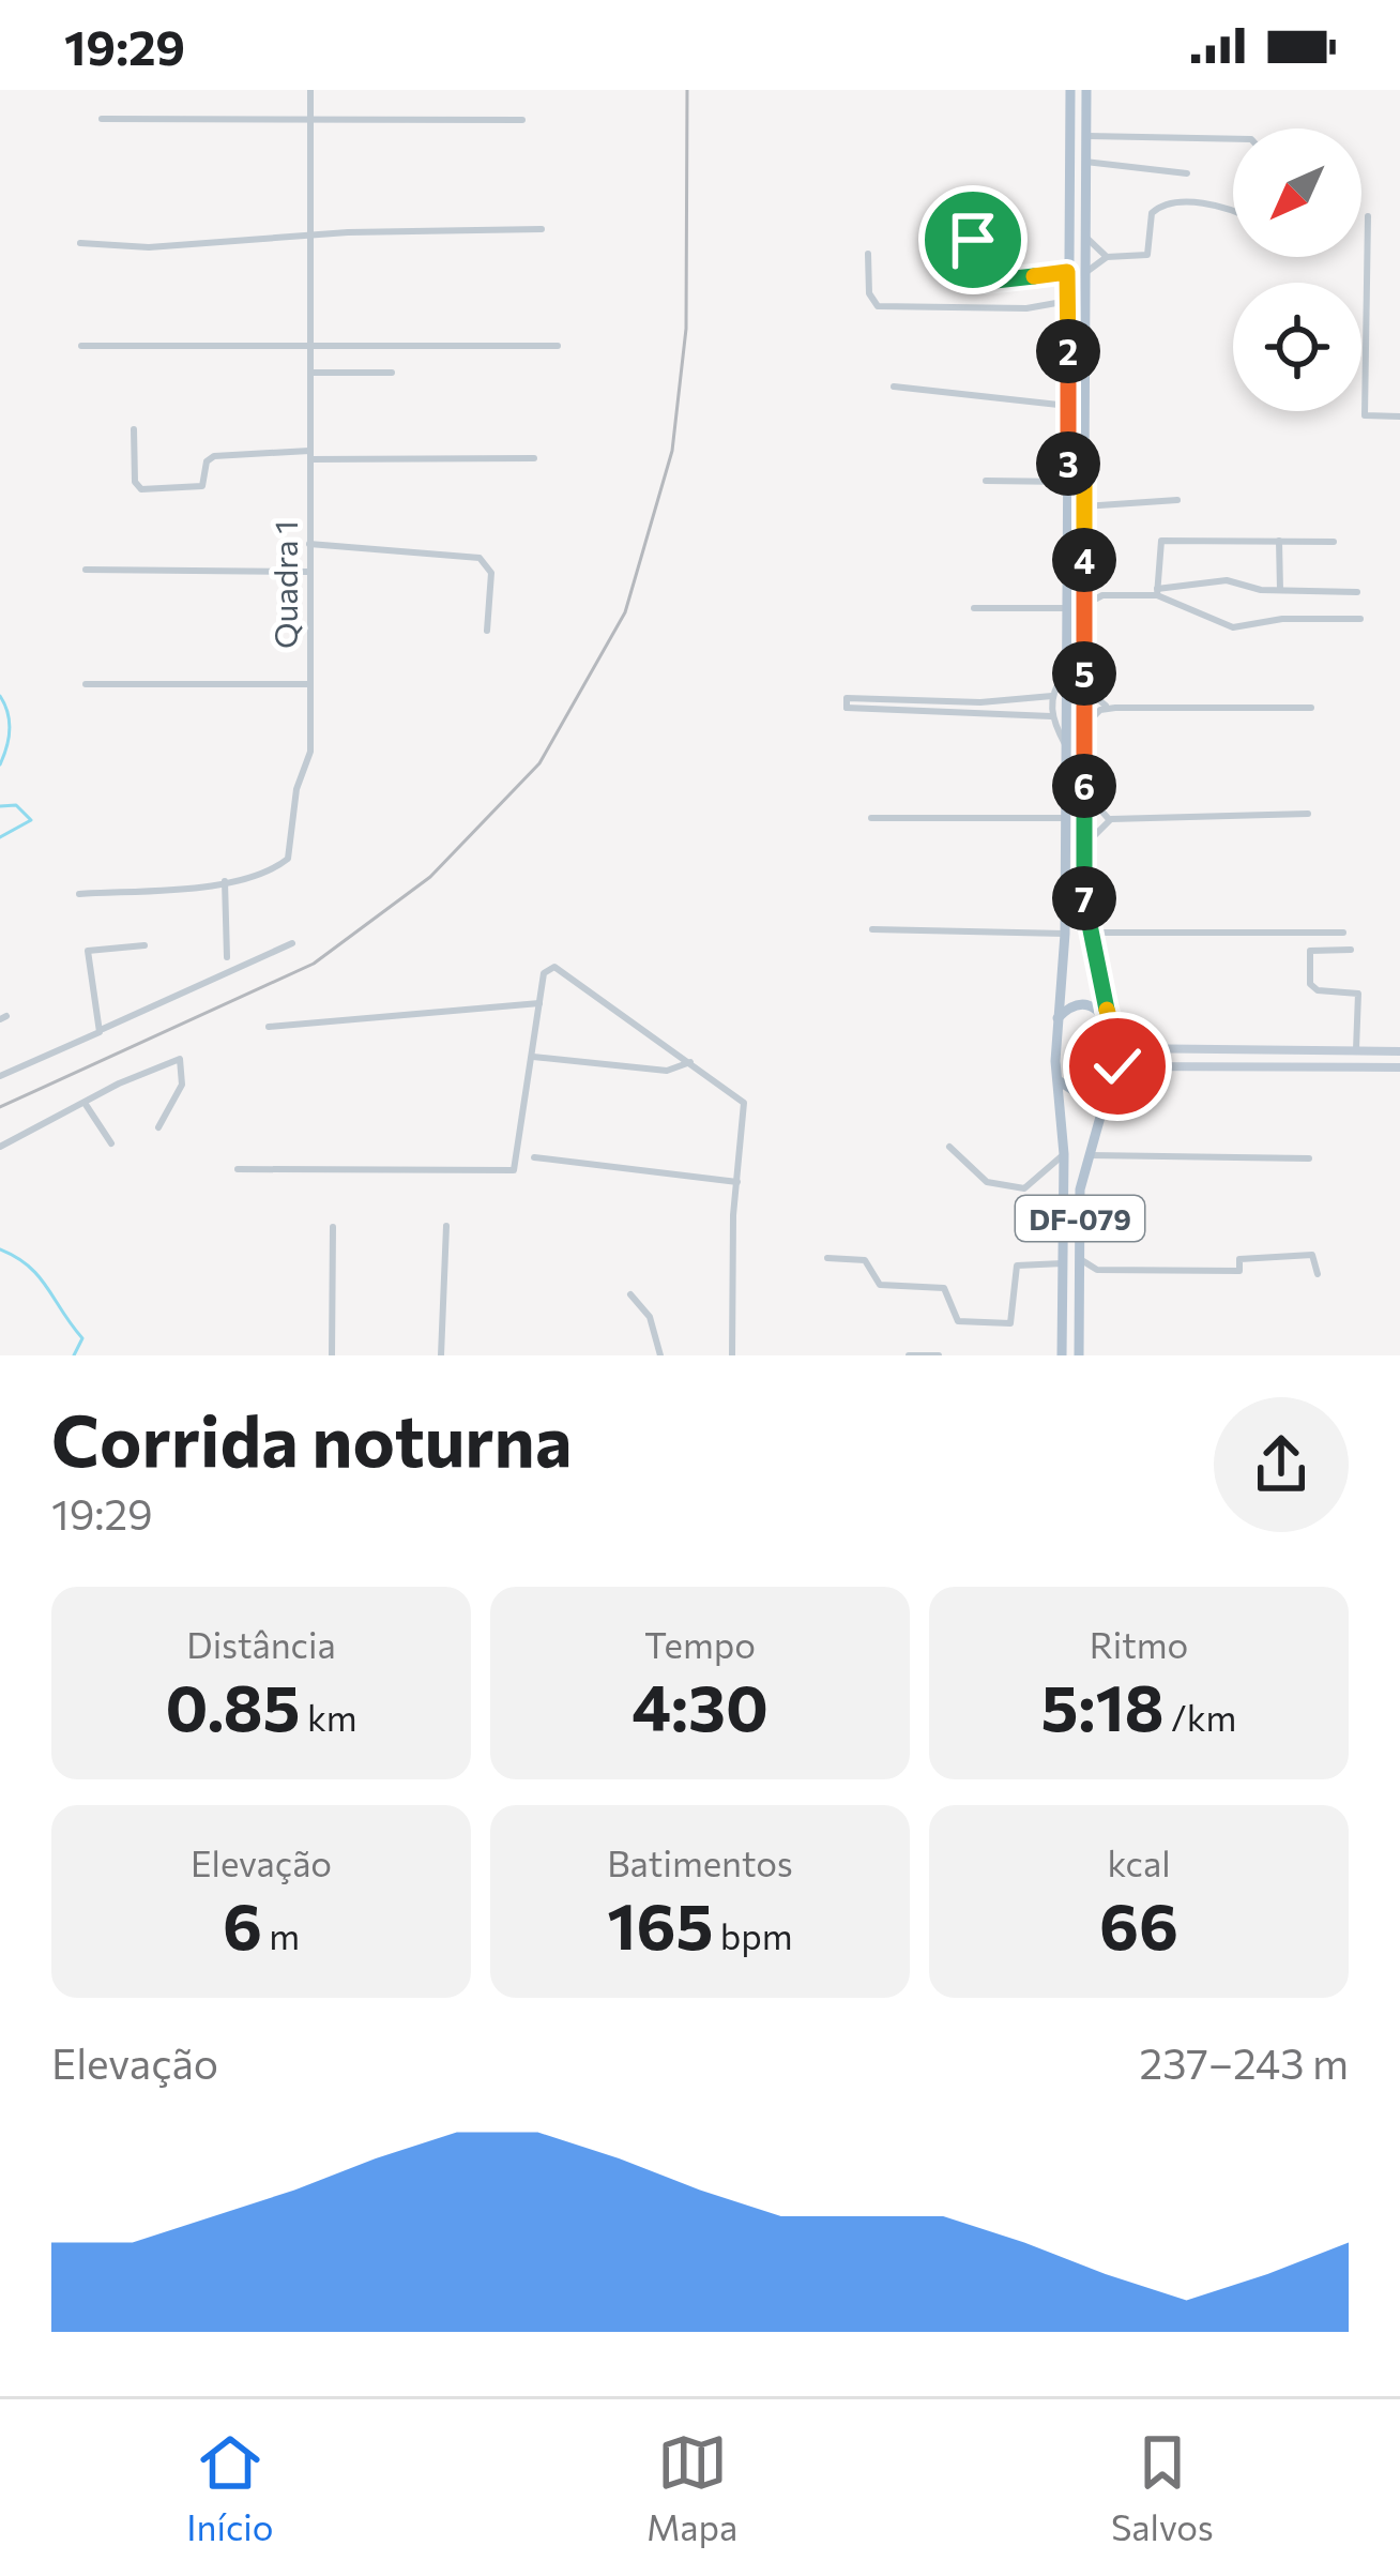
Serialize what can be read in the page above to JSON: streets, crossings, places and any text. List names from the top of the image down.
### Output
{
  "streets": {
    "main road": ["DF-079"],
    "street": ["Quadra 1"]
  },
  "north": "bottom left",
  "page": {
    "status": "19:29",
    "pins": [
      "2",
      "3",
      "4",
      "5",
      "6",
      "7"
    ],
    "heading": ["Corrida noturna", "19:29"],
    "stats": [
      ["Distância", "0.85 km"],
      ["Tempo", "4:30"],
      ["Ritmo", "5:18 /km"],
      ["Elevação", "6 m"],
      ["Batimentos", "165 bpm"],
      ["kcal", "66"]
    ],
    "chart": ["Elevação", "237–243 m"],
    "tabs": ["Início", "Mapa", "Salvos"]
  }
}
